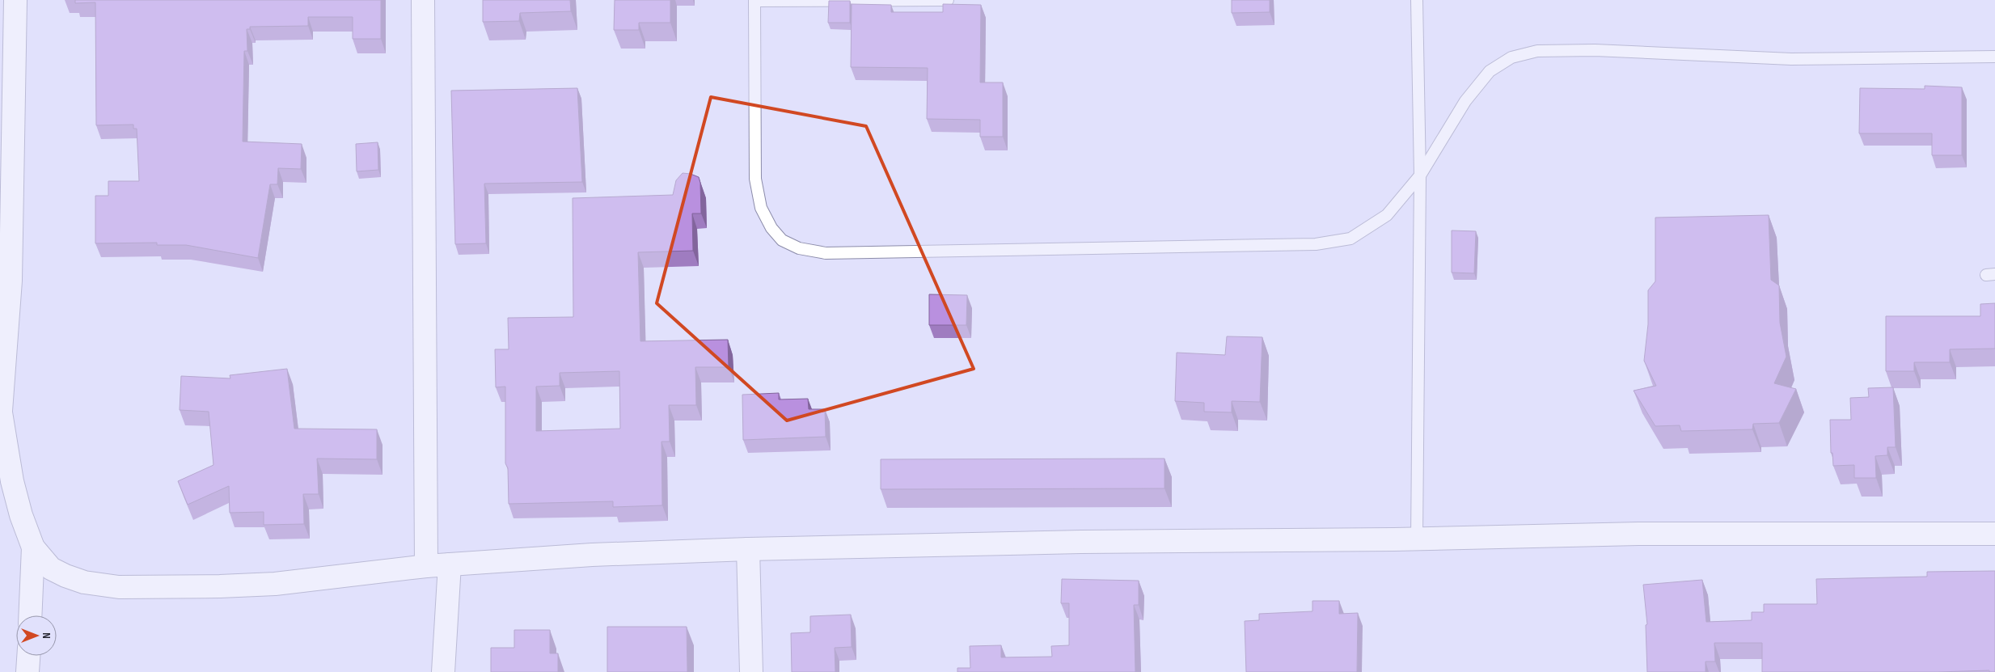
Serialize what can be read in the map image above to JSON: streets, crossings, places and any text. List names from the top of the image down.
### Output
{
  "north": "right"
}
